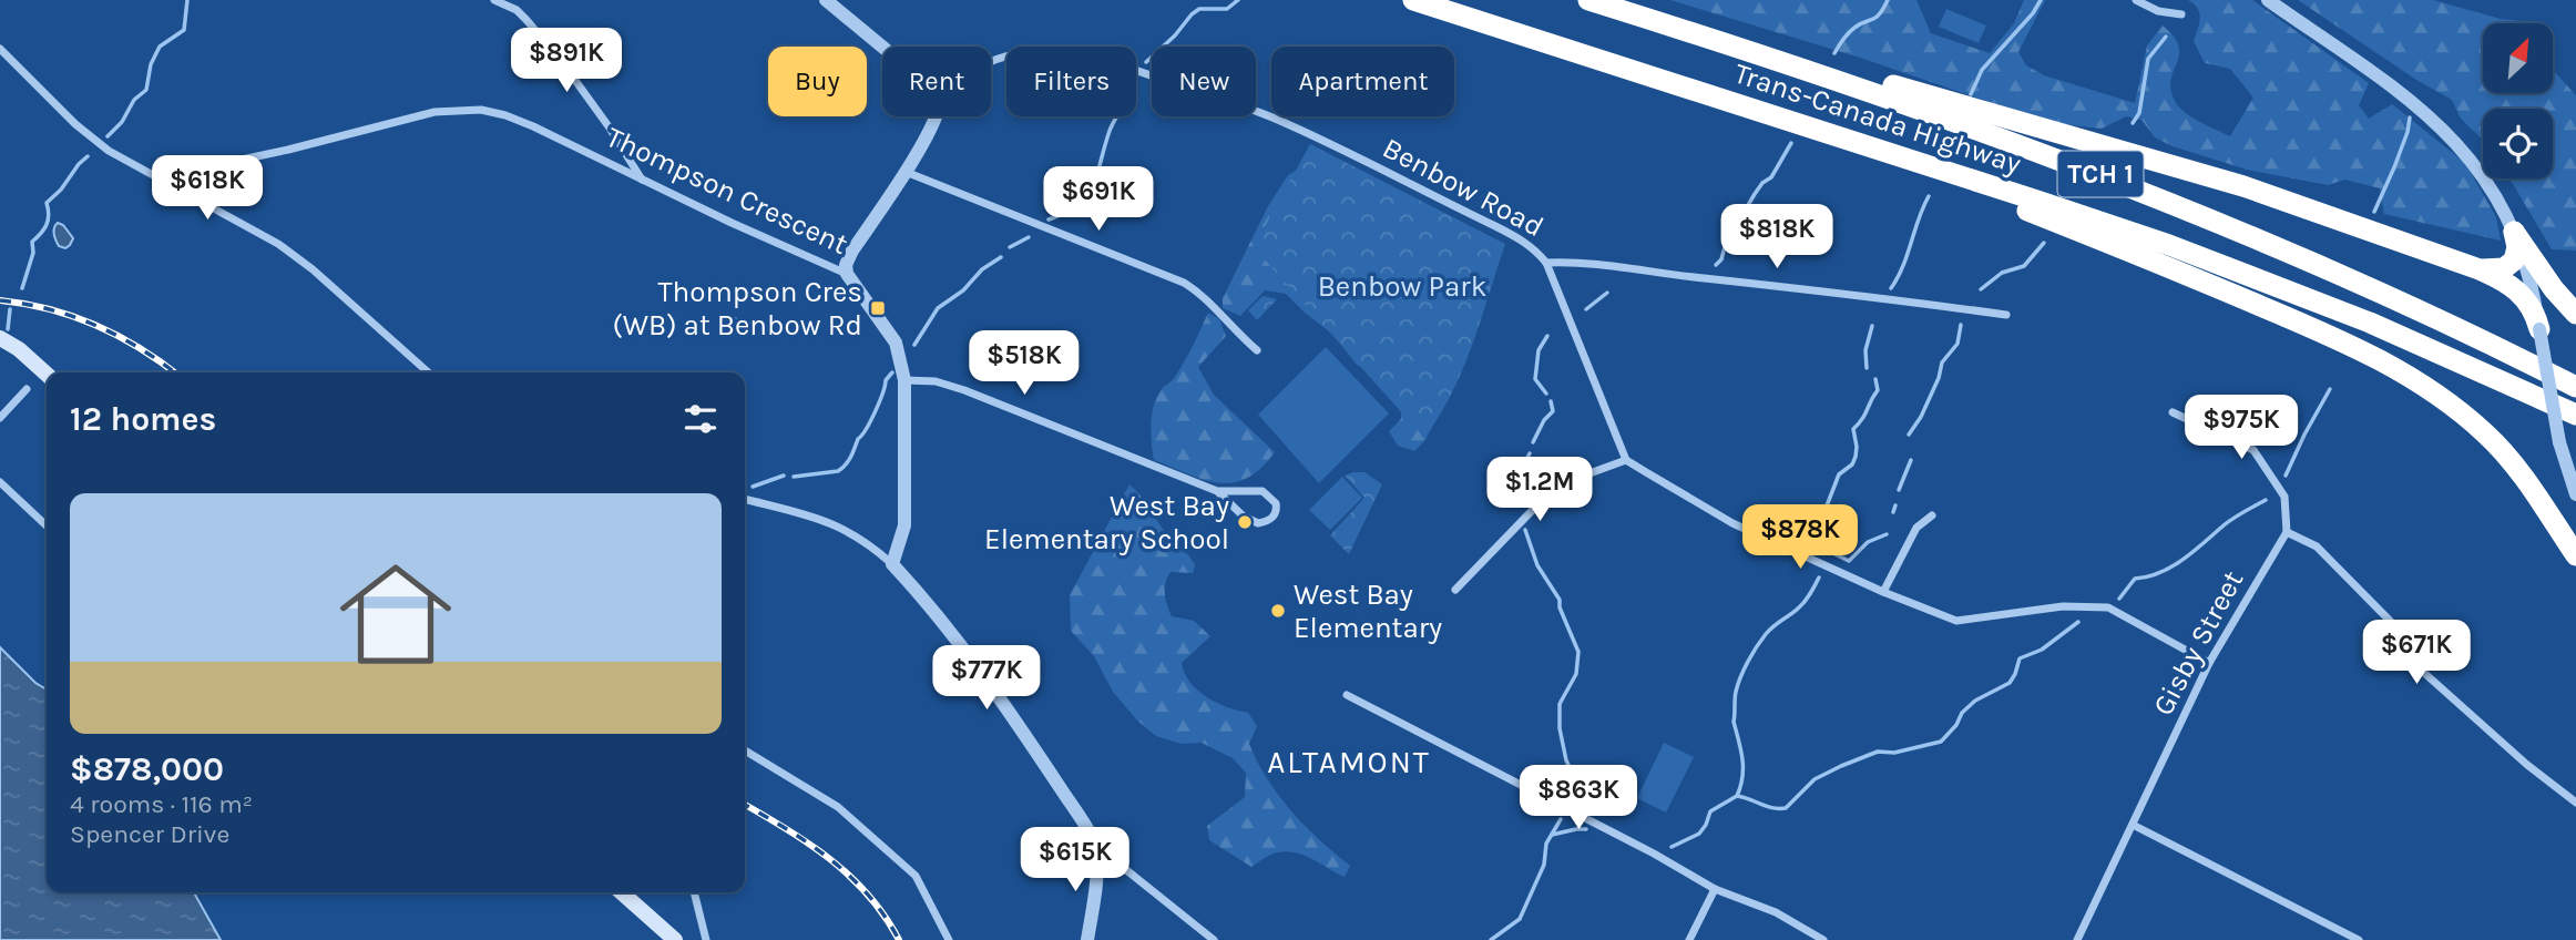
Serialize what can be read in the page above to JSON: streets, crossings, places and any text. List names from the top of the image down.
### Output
{
  "streets": {
    "highway": ["Trans-Canada Highway", "TCH 1"],
    "street": ["Benbow Road", "Thompson Crescent", "Gisby Street"]
  },
  "districts": ["ALTAMONT"],
  "parks": ["Benbow Park"],
  "places": {
    "transit": ["Thompson Cres (WB) at Benbow Rd"],
    "other": ["West Bay Elementary School", "West Bay Elementary"]
  },
  "north": "top right",
  "page": {
    "price": [
      "$891K",
      "$618K",
      "$691K",
      "$818K",
      "$518K",
      "$975K",
      "$1.2M",
      "$878K",
      "$671K",
      "$777K",
      "$863K",
      "$615K"
    ],
    "chip": [
      "Buy",
      "Rent",
      "Filters",
      "New",
      "Apartment"
    ],
    "heading": "12 homes",
    "list": [
      {
        "name": "$878,000",
        "note": "4 rooms · 116 m² · Spencer Drive"
      }
    ]
  }
}
